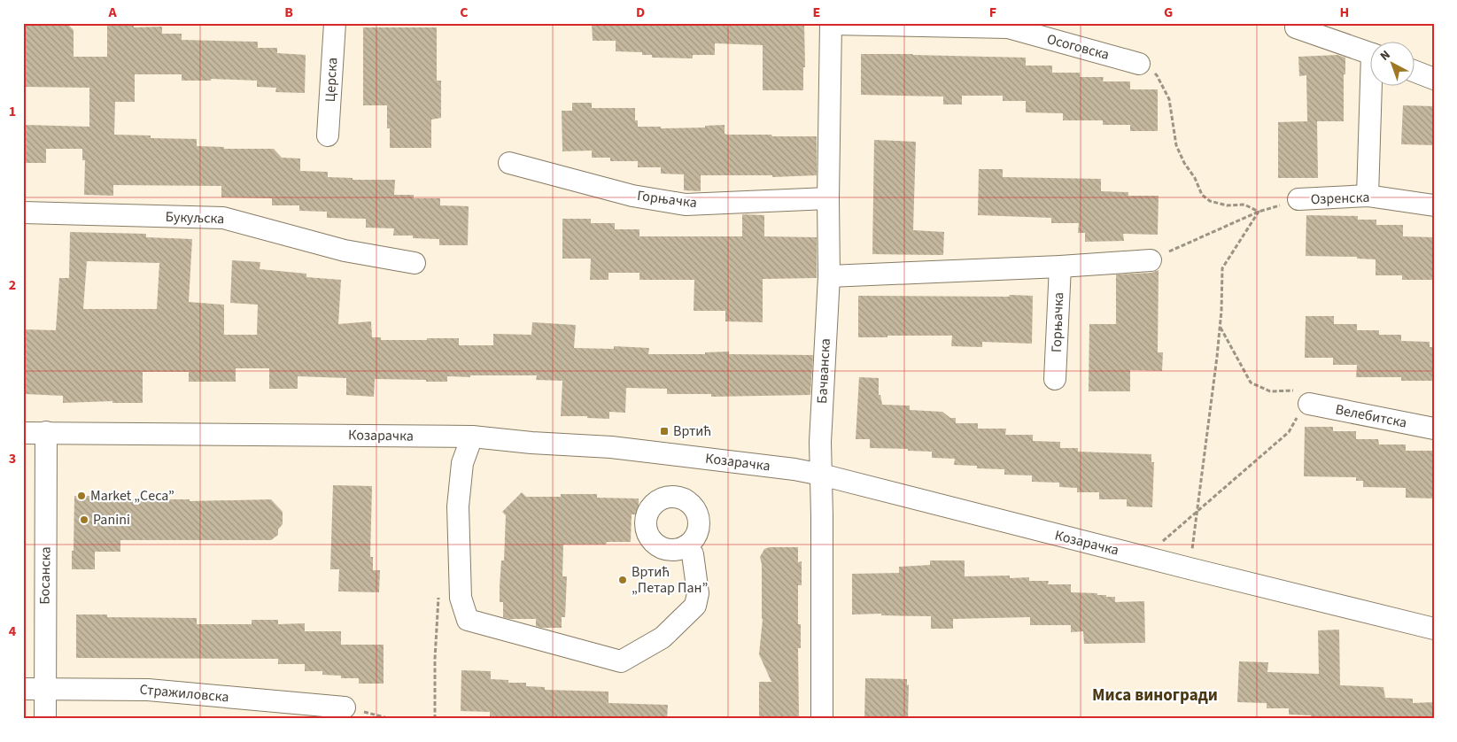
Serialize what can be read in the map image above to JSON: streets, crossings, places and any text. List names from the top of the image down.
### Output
{
  "streets": {
    "street": [
      "Осоговска",
      "Церска",
      "Озренска",
      "Горњачка",
      "Букуљска",
      "Бачванска",
      "Велебитска",
      "Козарачка",
      "Босанска",
      "Стражиловска"
    ]
  },
  "crossings": [
    ["Осоговска", "Бачванска"],
    ["Горњачка", "Бачванска"],
    ["Бачванска", "Козарачка"],
    ["Козарачка", "Босанска"],
    ["Босанска", "Стражиловска"]
  ],
  "districts": ["Миса виногради"],
  "places": {
    "transit": ["Вртић"],
    "other": ["Market „Ceca”", "Panini", "Вртић „Петар Пан”"]
  },
  "north": "top left",
  "grid": {
    "columns": [
      "A",
      "B",
      "C",
      "D",
      "E",
      "F",
      "G",
      "H"
    ],
    "rows": [
      "1",
      "2",
      "3",
      "4"
    ]
  }
}
